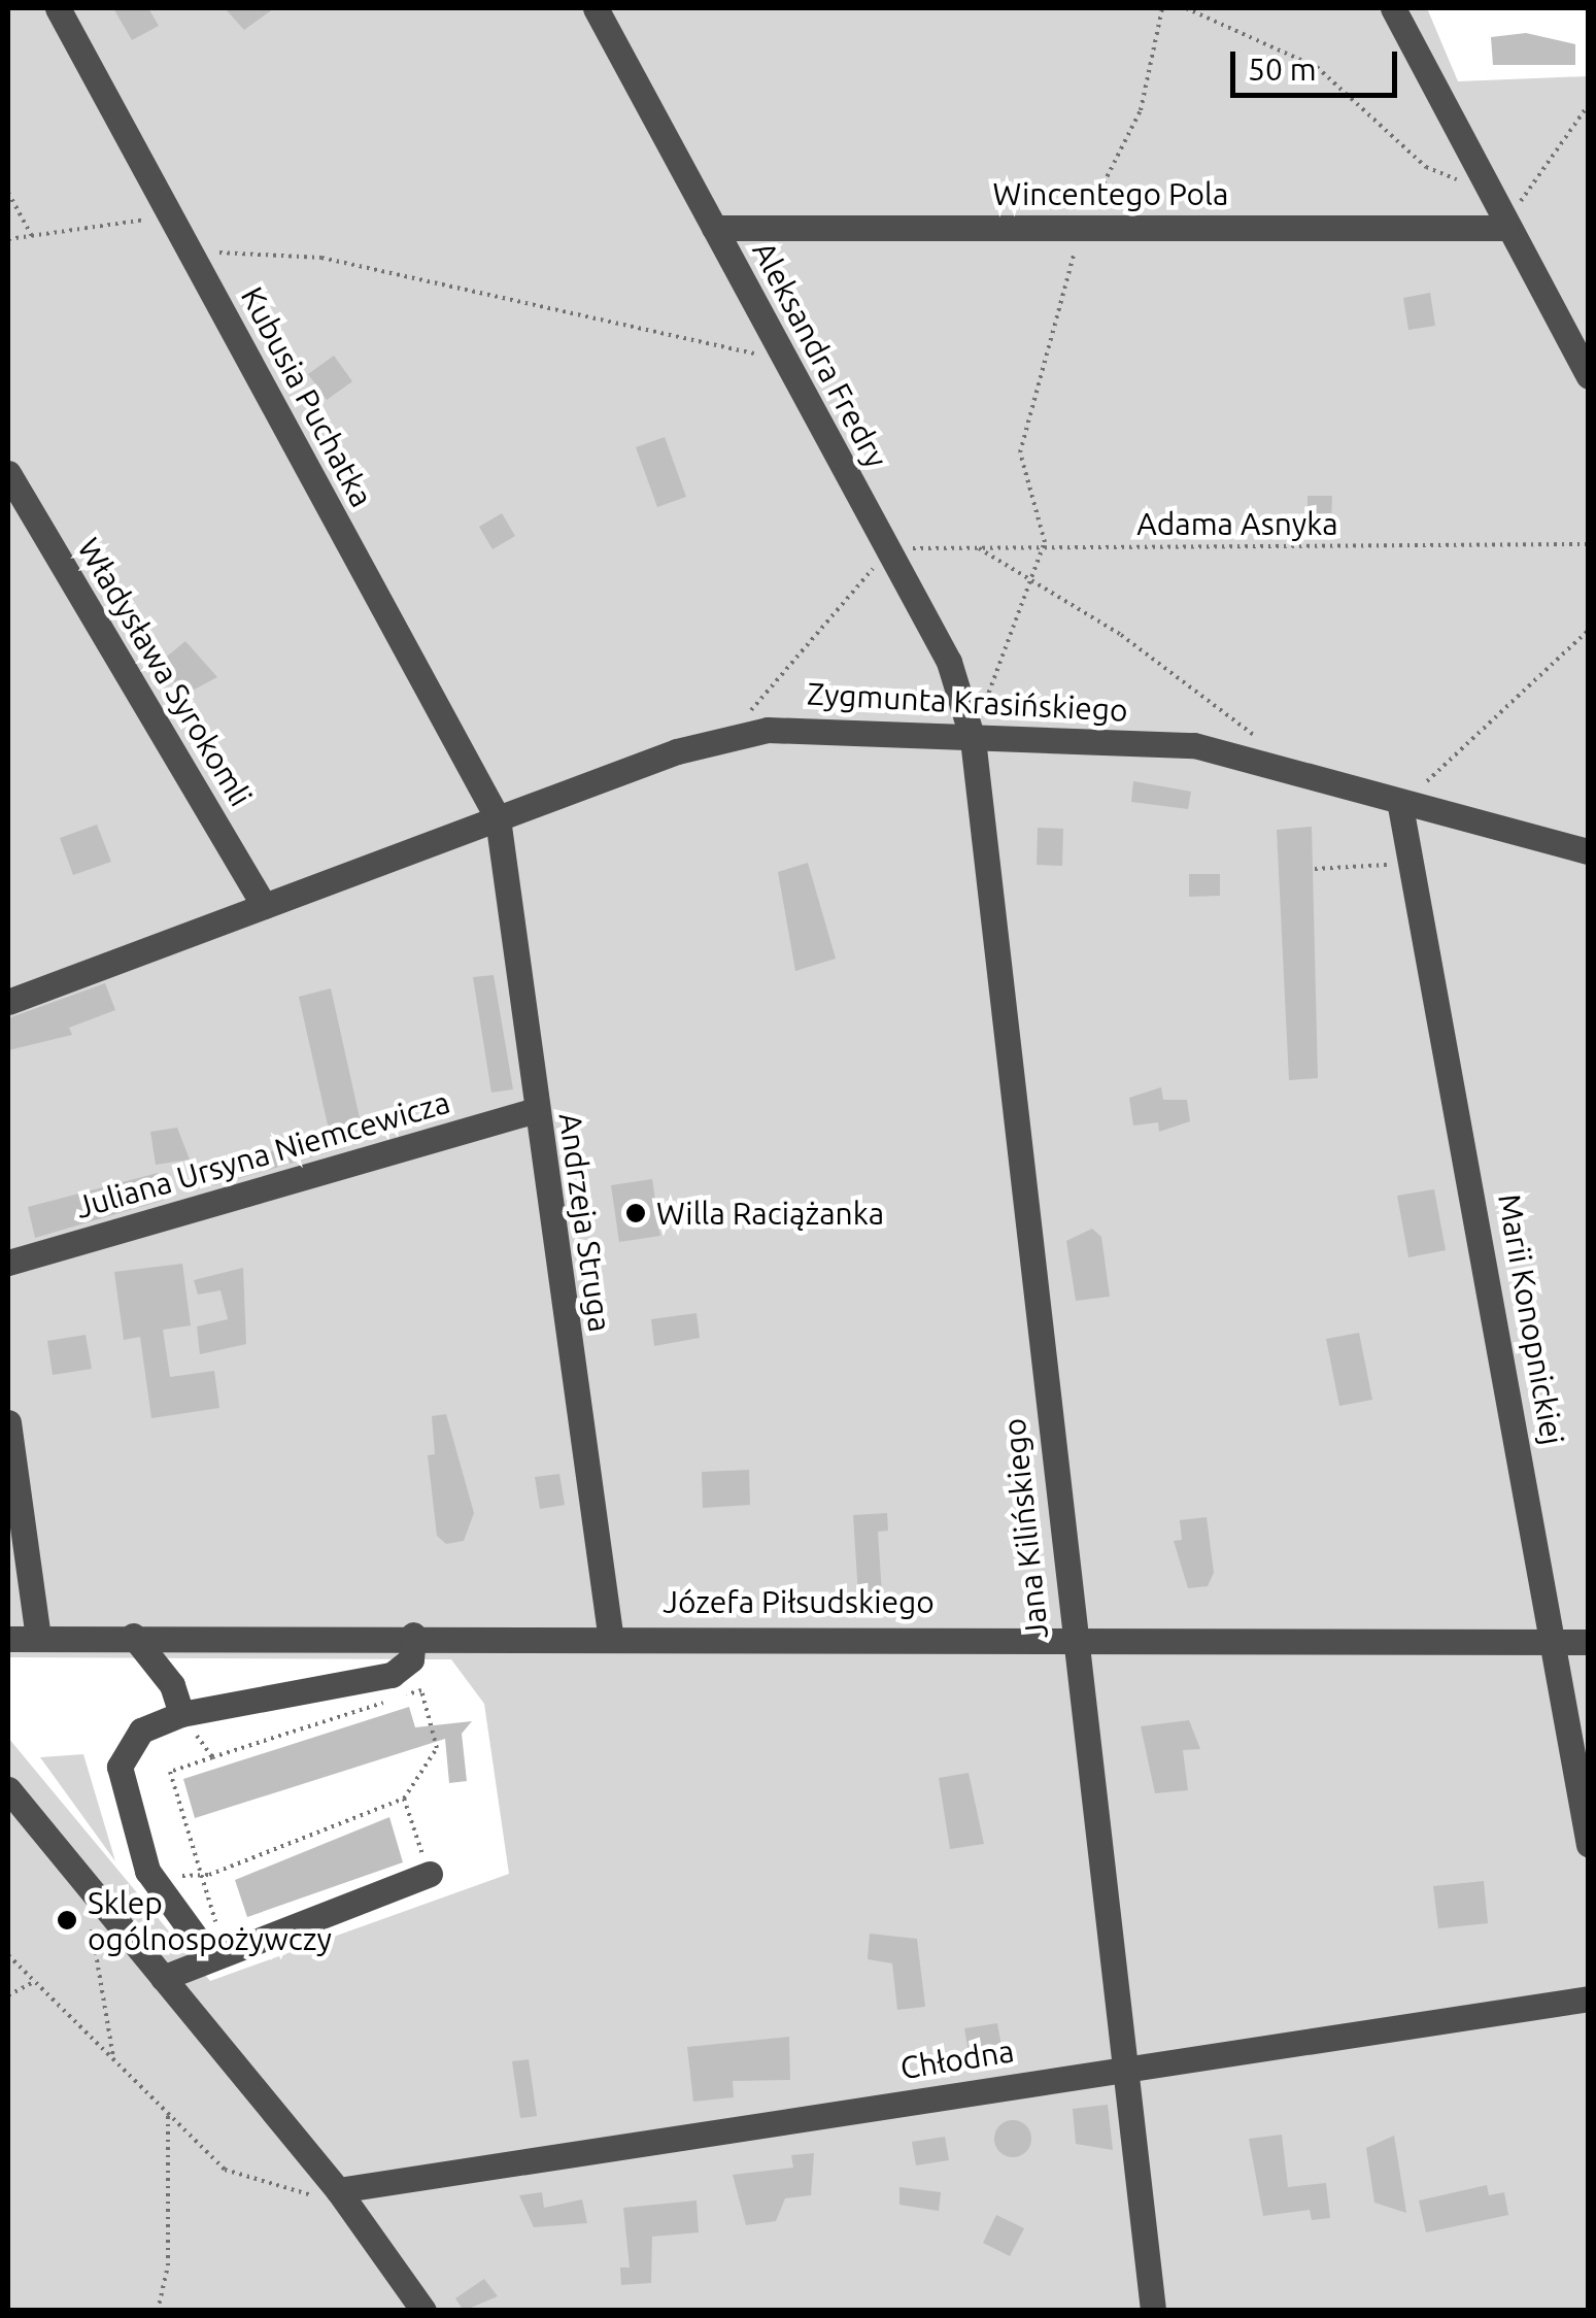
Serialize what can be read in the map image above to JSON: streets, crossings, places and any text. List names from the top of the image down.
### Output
{
  "streets": {
    "street": [
      "Wincentego Pola",
      "Aleksandra Fredry",
      "Kubusia Puchatka",
      "Władysława Syrokomli",
      "Zygmunta Krasińskiego",
      "Juliana Ursyna Niemcewicza",
      "Andrzeja Struga",
      "Marii Konopnickiej",
      "Jana Kilińskiego",
      "Józefa Piłsudskiego",
      "Chłodna"
    ],
    "path": ["Adama Asnyka"]
  },
  "crossings": [
    ["Wincentego Pola", "Aleksandra Fredry"],
    ["Aleksandra Fredry", "Adama Asnyka"],
    ["Aleksandra Fredry", "Zygmunta Krasińskiego"],
    ["Aleksandra Fredry", "Jana Kilińskiego"],
    ["Kubusia Puchatka", "Zygmunta Krasińskiego"],
    ["Kubusia Puchatka", "Andrzeja Struga"],
    ["Władysława Syrokomli", "Zygmunta Krasińskiego"],
    ["Zygmunta Krasińskiego", "Andrzeja Struga"],
    ["Zygmunta Krasińskiego", "Marii Konopnickiej"],
    ["Zygmunta Krasińskiego", "Jana Kilińskiego"],
    ["Juliana Ursyna Niemcewicza", "Andrzeja Struga"],
    ["Andrzeja Struga", "Józefa Piłsudskiego"],
    ["Marii Konopnickiej", "Józefa Piłsudskiego"],
    ["Jana Kilińskiego", "Józefa Piłsudskiego"],
    ["Jana Kilińskiego", "Chłodna"]
  ],
  "places": ["Willa Raciążanka", "Sklep ogólnospożywczy"],
  "scale_bar": "50 m"
}
